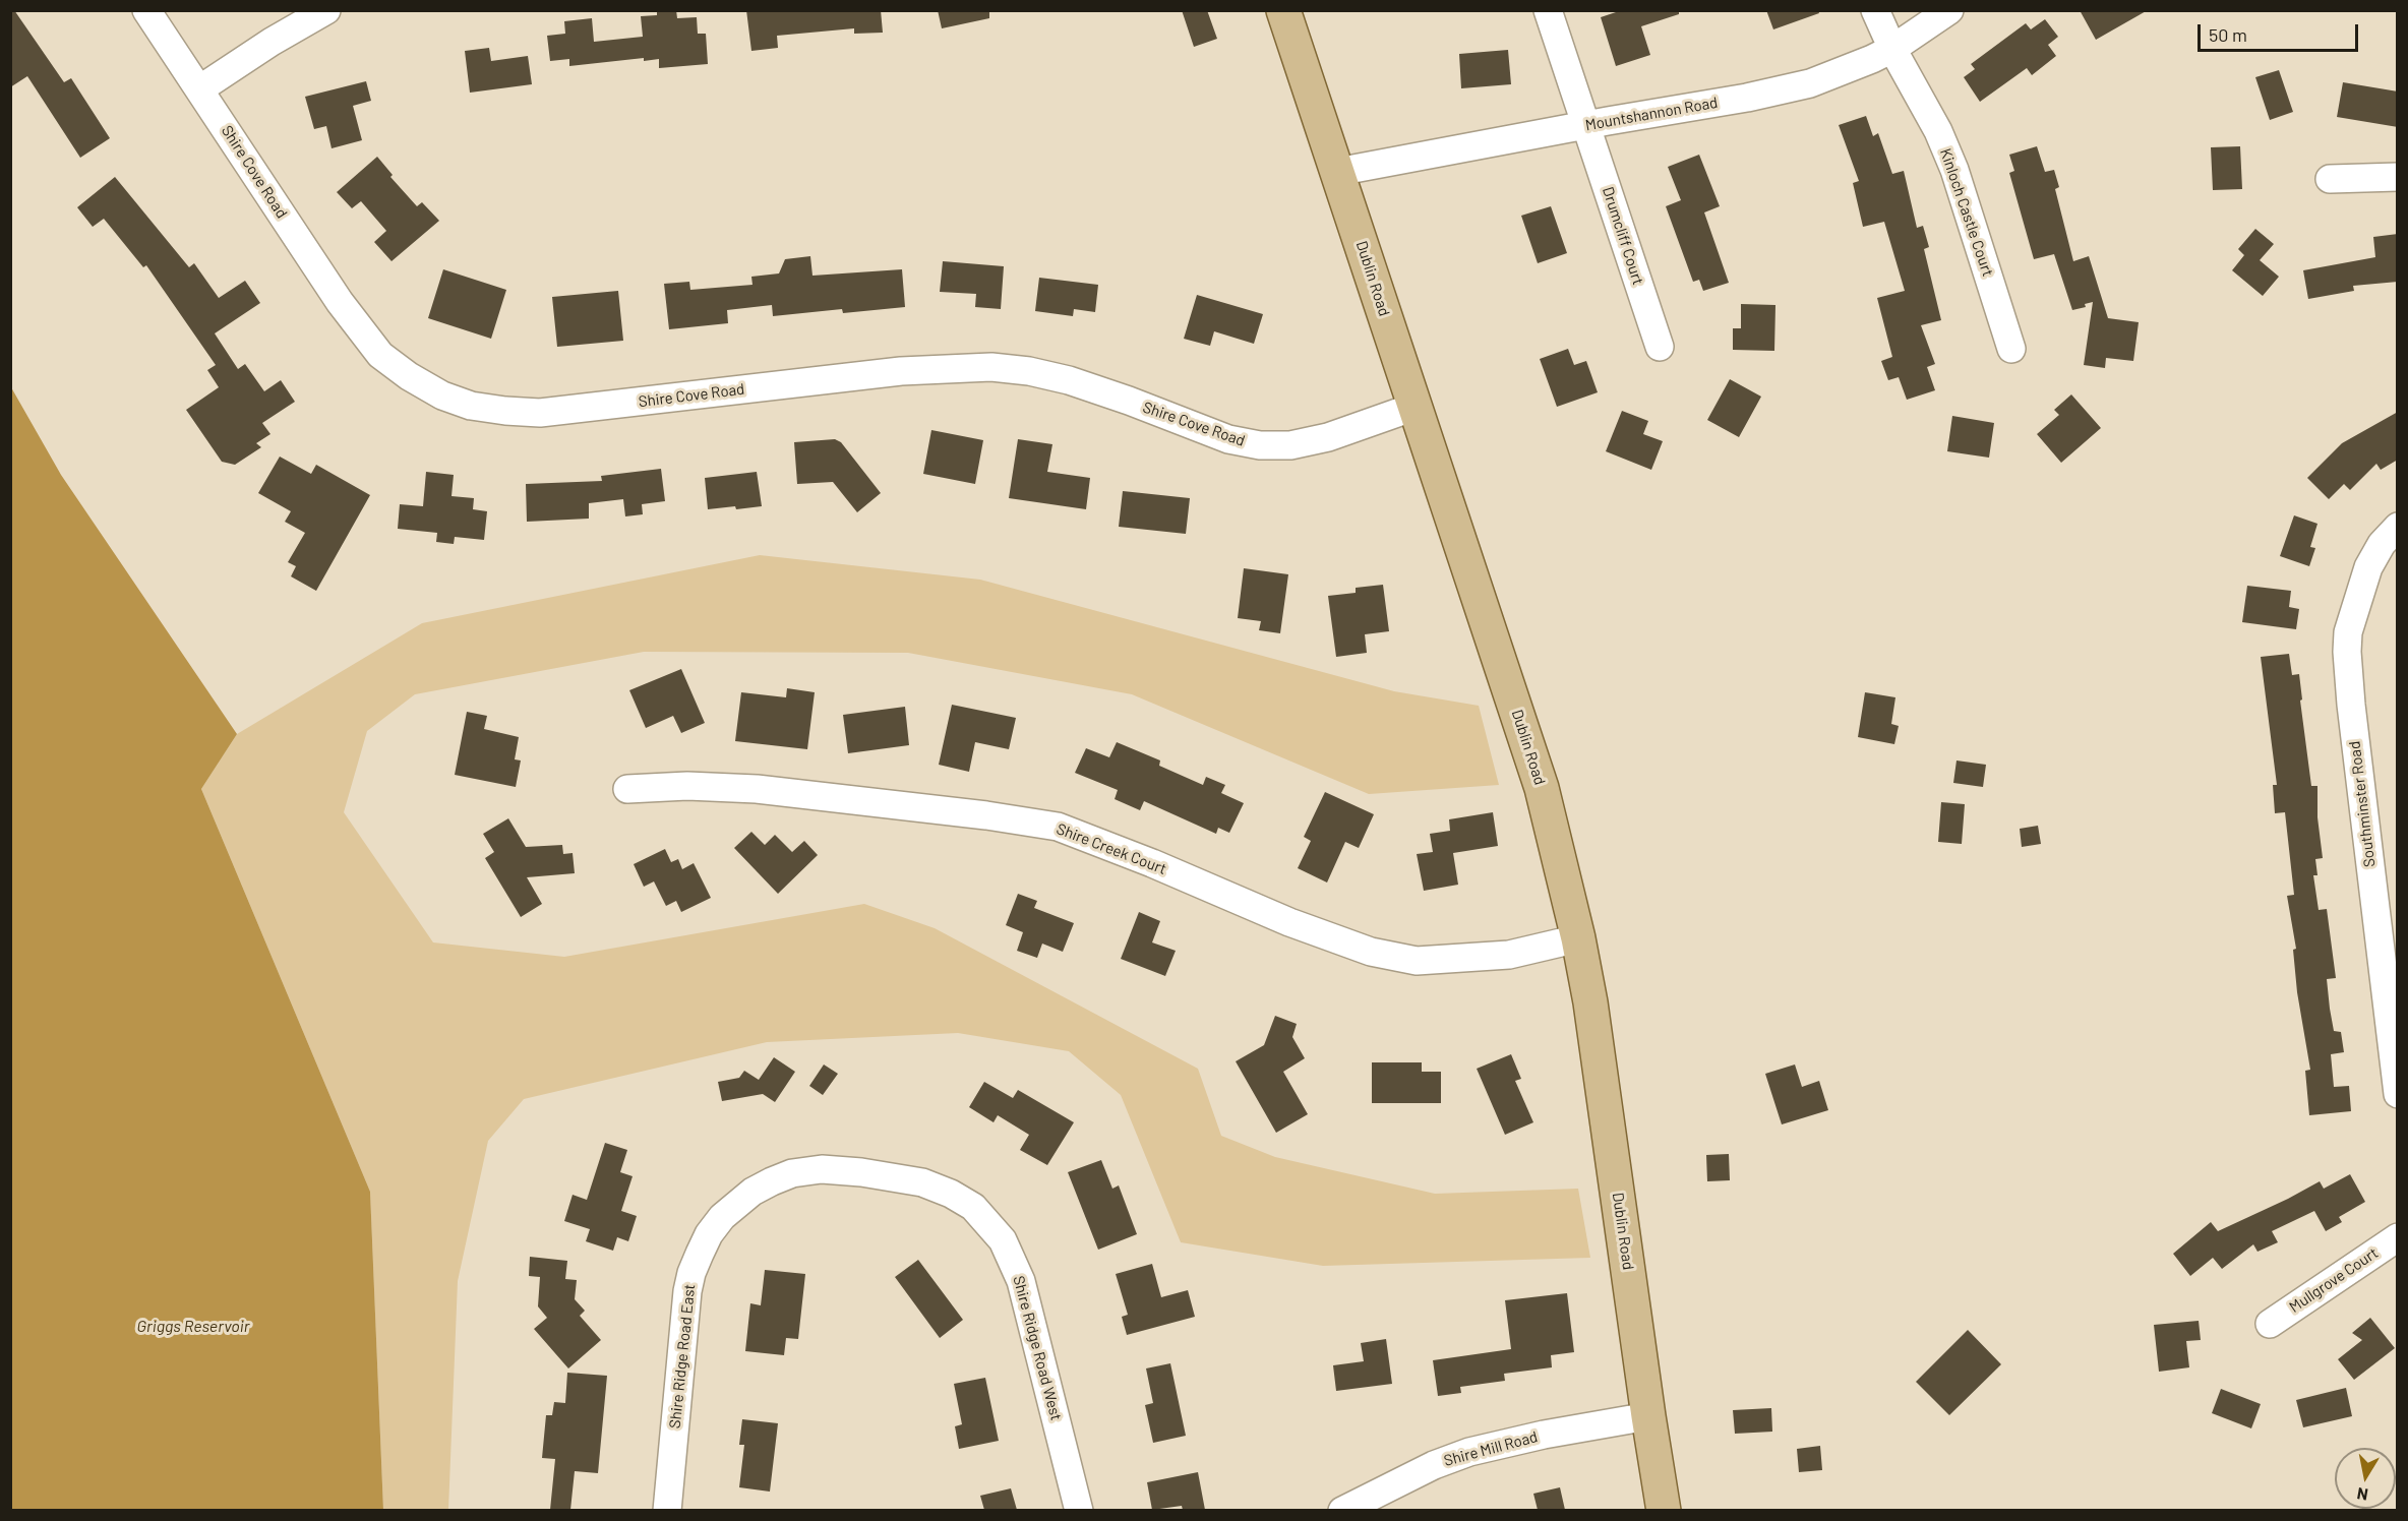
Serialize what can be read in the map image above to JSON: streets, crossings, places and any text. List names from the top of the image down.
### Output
{
  "streets": {
    "main road": ["Dublin Road"],
    "street": [
      "Mountshannon Road",
      "Shire Cove Road",
      "Kinloch Castle Court",
      "Drumcliff Court",
      "Southminster Road",
      "Shire Creek Court",
      "Mullgrove Court",
      "Shire Ridge Road West",
      "Shire Ridge Road East",
      "Shire Mill Road"
    ]
  },
  "crossings": [
    ["Mountshannon Road", "Kinloch Castle Court"],
    ["Mountshannon Road", "Drumcliff Court"],
    ["Mountshannon Road", "Dublin Road"],
    ["Shire Cove Road", "Dublin Road"],
    ["Dublin Road", "Shire Creek Court"],
    ["Dublin Road", "Shire Mill Road"],
    ["Shire Ridge Road West", "Shire Ridge Road East"]
  ],
  "water": ["Griggs Reservoir"],
  "scale_bar": "50 m",
  "north": "bottom"
}
